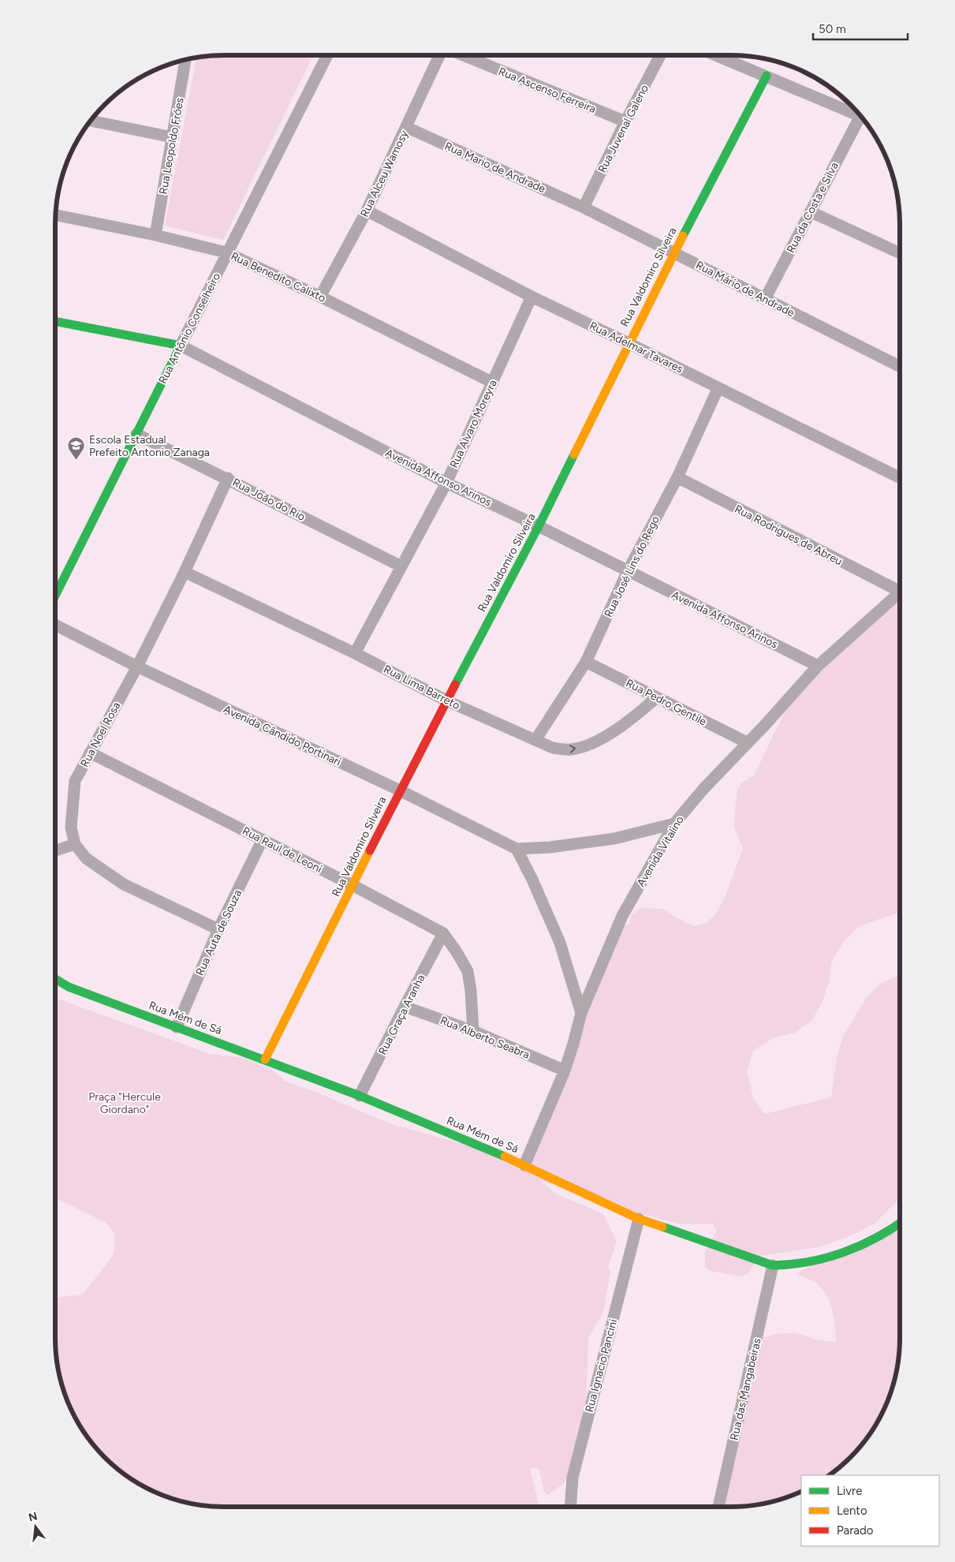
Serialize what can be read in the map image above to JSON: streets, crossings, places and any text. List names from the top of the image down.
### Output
{
  "streets": {
    "street": [
      "Rua Ascenso Ferreira",
      "Rua Juvenal Galeno",
      "Rua Leopoldo Fróes",
      "Rua Mario de Andrade",
      "Rua Alceu Wamosy",
      "Rua da Costa e Silva",
      "Rua Benedito Calixto",
      "Rua Valdomiro Silveira",
      "Rua Mário de Andrade",
      "Rua Antônio Conselheiro",
      "Rua Adelmar Tavares",
      "Rua Alvaro Moreyra",
      "Avenida Affonso Arinos",
      "Rua João do Rio",
      "Rua Rodrigues de Abreu",
      "Rua José Lins do Rego",
      "Rua Lima Barreto",
      "Rua Pedro Gentile",
      "Rua Noel Rosa",
      "Avenida Cândido Portinari",
      "Rua Raul de Leoni",
      "Avenida Vitalino",
      "Rua Auta de Souza",
      "Rua Graça Aranha",
      "Rua Mém de Sá",
      "Rua Alberto Seabra",
      "Rua Ignacio Pancini",
      "Rua das Mangabeiras"
    ]
  },
  "crossings": [
    ["Rua Ascenso Ferreira", "Rua Juvenal Galeno"],
    ["Rua Juvenal Galeno", "Rua Mario de Andrade"],
    ["Rua Juvenal Galeno", "Rua Mário de Andrade"],
    ["Rua Leopoldo Fróes", "Rua Benedito Calixto"],
    ["Rua Mario de Andrade", "Rua Alceu Wamosy"],
    ["Rua Mario de Andrade", "Rua Mário de Andrade"],
    ["Rua Alceu Wamosy", "Rua Benedito Calixto"],
    ["Rua Alceu Wamosy", "Rua Adelmar Tavares"],
    ["Rua da Costa e Silva", "Rua Mário de Andrade"],
    ["Rua Benedito Calixto", "Rua Antônio Conselheiro"],
    ["Rua Benedito Calixto", "Rua Alvaro Moreyra"],
    ["Rua Valdomiro Silveira", "Rua Mário de Andrade"],
    ["Rua Valdomiro Silveira", "Rua Adelmar Tavares"],
    ["Rua Valdomiro Silveira", "Avenida Affonso Arinos"],
    ["Rua Valdomiro Silveira", "Rua Lima Barreto"],
    ["Rua Valdomiro Silveira", "Avenida Cândido Portinari"],
    ["Rua Valdomiro Silveira", "Rua Raul de Leoni"],
    ["Rua Valdomiro Silveira", "Rua Mém de Sá"],
    ["Rua Antônio Conselheiro", "Avenida Affonso Arinos"],
    ["Rua Antônio Conselheiro", "Rua João do Rio"],
    ["Rua Adelmar Tavares", "Rua Alvaro Moreyra"],
    ["Rua Adelmar Tavares", "Rua José Lins do Rego"],
    ["Rua Alvaro Moreyra", "Avenida Affonso Arinos"],
    ["Rua Alvaro Moreyra", "Rua João do Rio"],
    ["Rua Alvaro Moreyra", "Rua Lima Barreto"],
    ["Avenida Affonso Arinos", "Rua José Lins do Rego"],
    ["Avenida Affonso Arinos", "Avenida Vitalino"],
    ["Rua João do Rio", "Rua Noel Rosa"],
    ["Rua Rodrigues de Abreu", "Rua José Lins do Rego"],
    ["Rua José Lins do Rego", "Rua Lima Barreto"],
    ["Rua José Lins do Rego", "Rua Pedro Gentile"],
    ["Rua Lima Barreto", "Rua Pedro Gentile"],
    ["Rua Lima Barreto", "Rua Noel Rosa"],
    ["Rua Pedro Gentile", "Avenida Vitalino"],
    ["Rua Noel Rosa", "Avenida Cândido Portinari"],
    ["Rua Noel Rosa", "Rua Raul de Leoni"],
    ["Rua Noel Rosa", "Rua Auta de Souza"],
    ["Avenida Cândido Portinari", "Avenida Vitalino"],
    ["Rua Raul de Leoni", "Rua Auta de Souza"],
    ["Rua Raul de Leoni", "Rua Graça Aranha"],
    ["Rua Raul de Leoni", "Rua Alberto Seabra"],
    ["Avenida Vitalino", "Rua Mém de Sá"],
    ["Avenida Vitalino", "Rua Alberto Seabra"],
    ["Rua Auta de Souza", "Rua Mém de Sá"],
    ["Rua Graça Aranha", "Rua Mém de Sá"],
    ["Rua Graça Aranha", "Rua Alberto Seabra"],
    ["Rua Mém de Sá", "Rua Ignacio Pancini"],
    ["Rua Mém de Sá", "Rua das Mangabeiras"]
  ],
  "parks": ["Praça \"Hercule Giordano\""],
  "places": {
    "school or university": ["Escola Estadual Prefeito Antonio Zanaga"]
  },
  "legend": ["Livre", "Lento", "Parado"],
  "scale_bar": "50 m",
  "north": "top"
}
